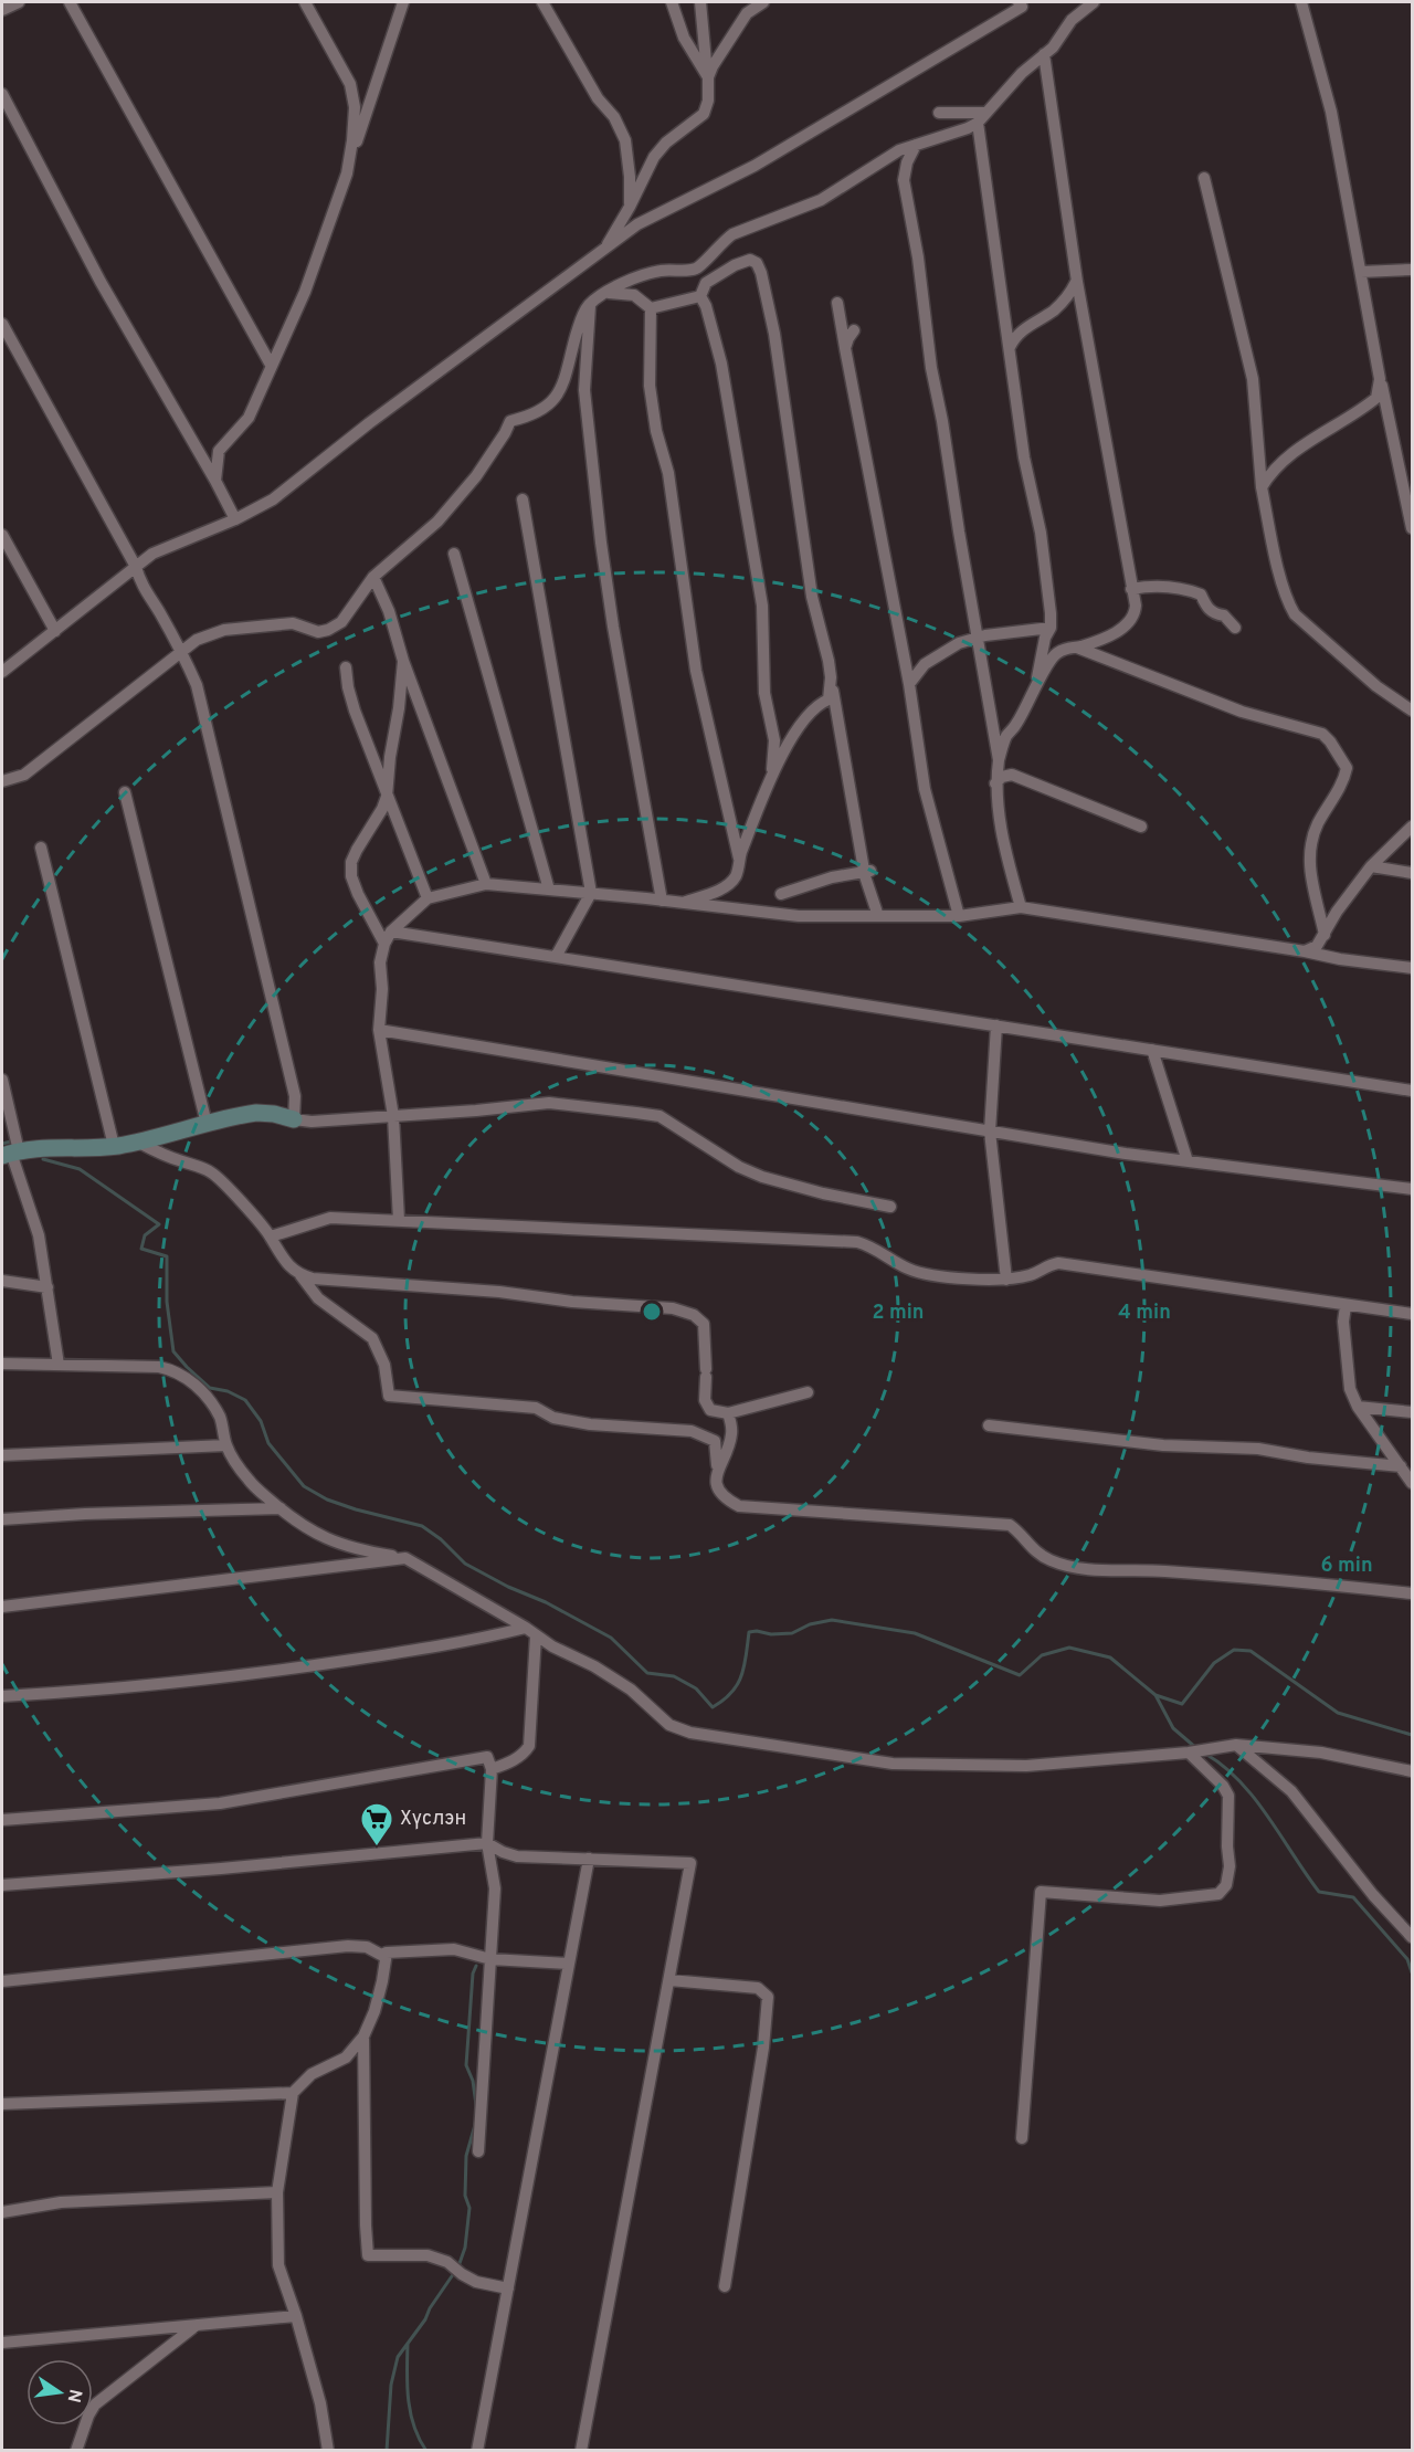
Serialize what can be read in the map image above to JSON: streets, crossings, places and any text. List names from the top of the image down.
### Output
{
  "places": {
    "supermarket": ["Хүслэн"]
  },
  "north": "right",
  "rings": ["2 min", "4 min", "6 min"]
}
